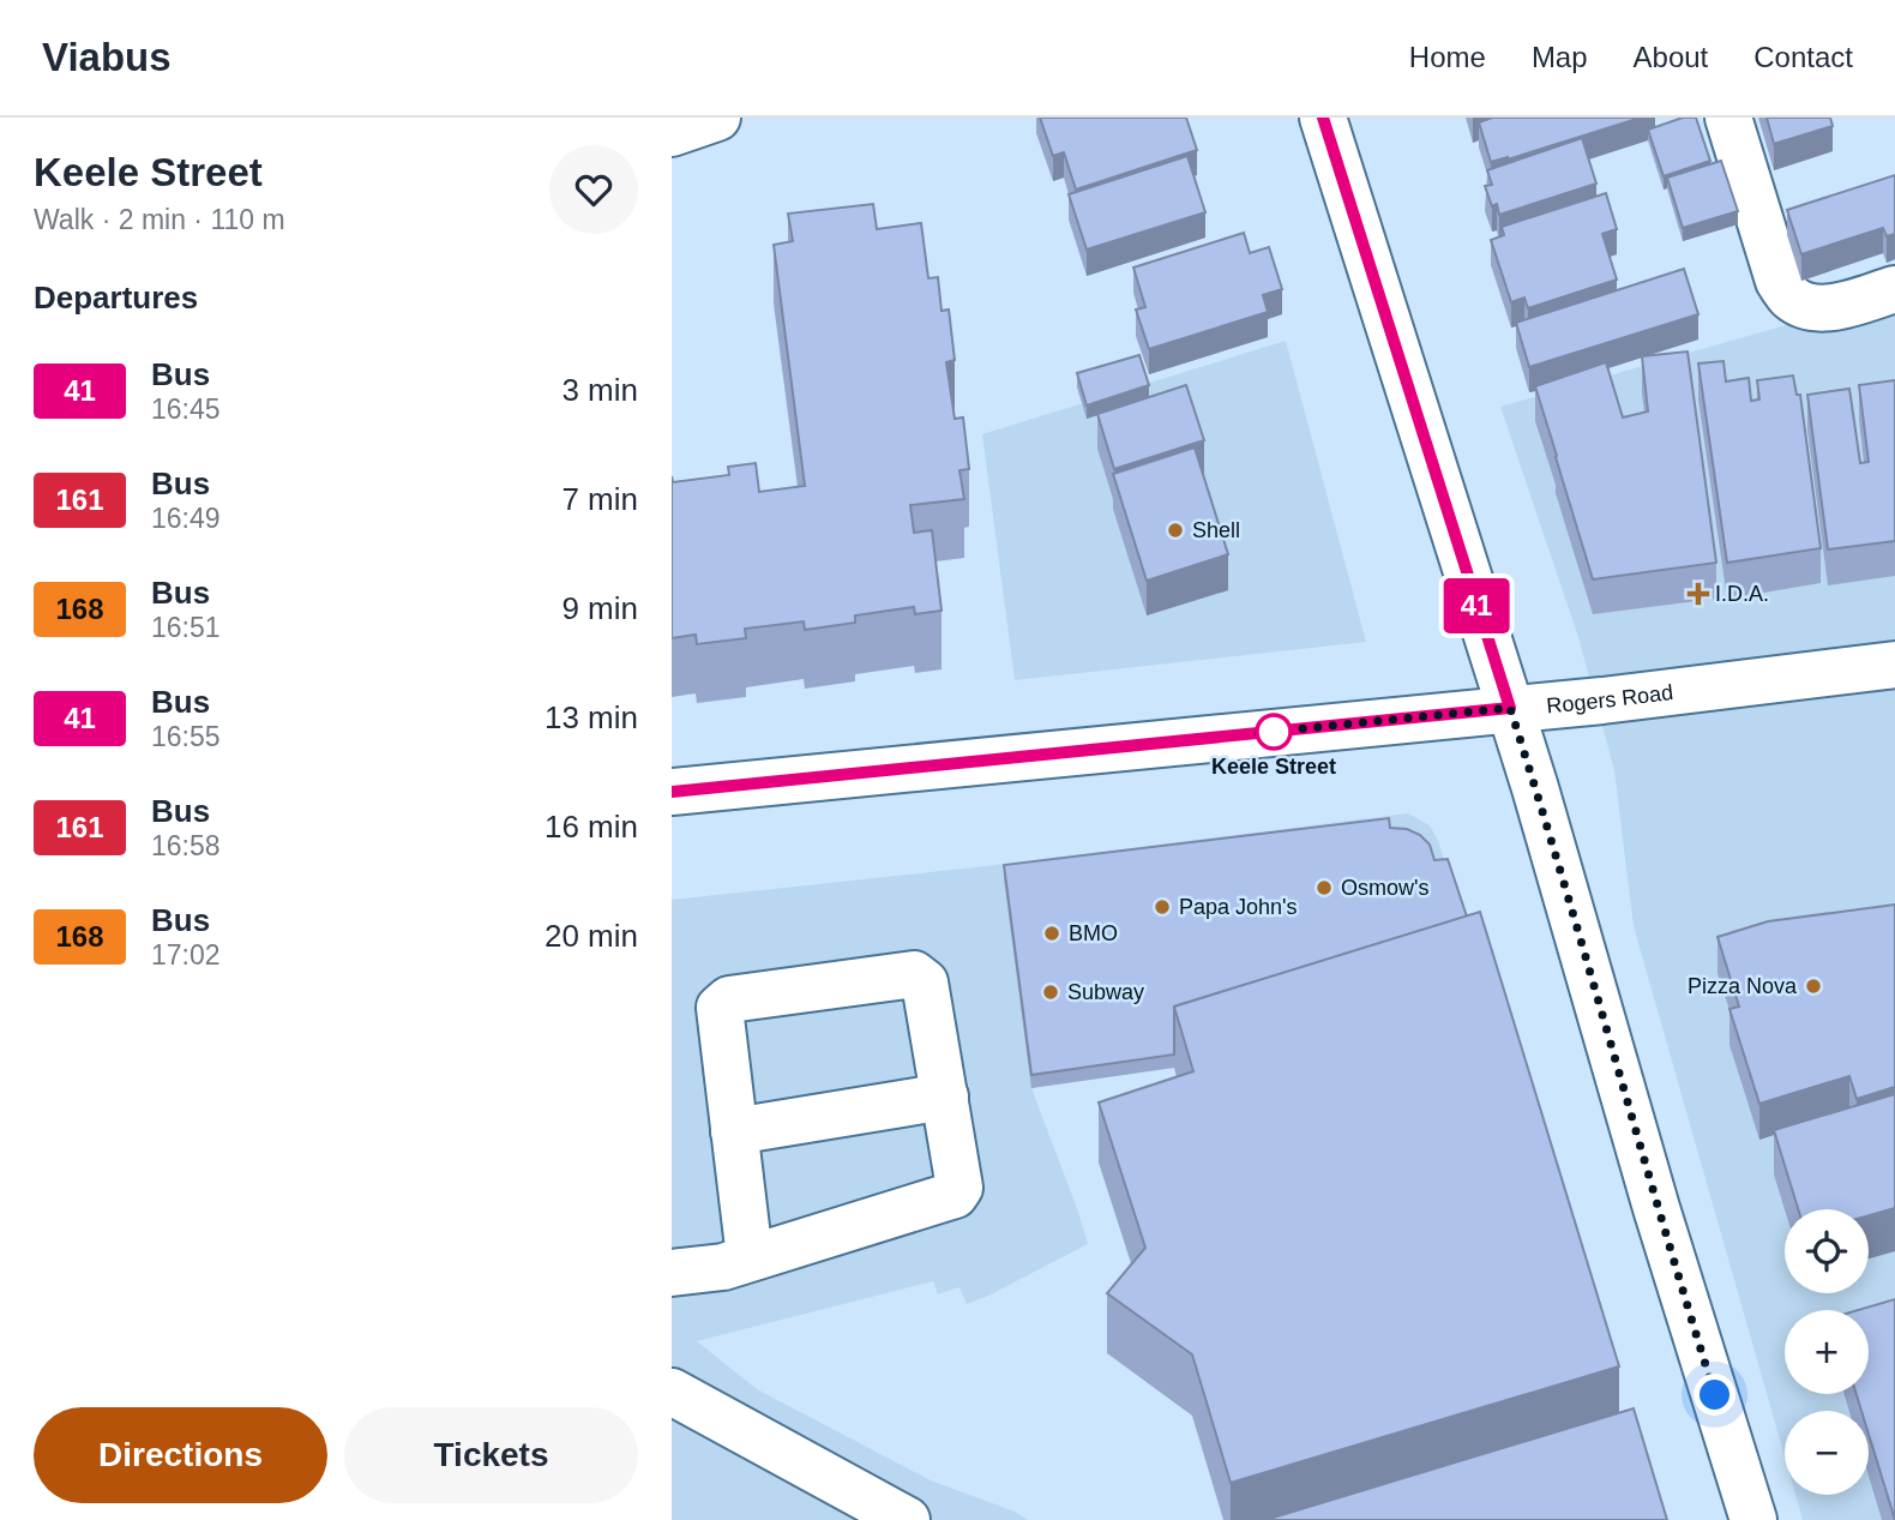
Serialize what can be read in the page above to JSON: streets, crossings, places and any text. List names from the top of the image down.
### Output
{
  "streets": {
    "main road": ["Rogers Road"]
  },
  "places": {
    "other": [
      "Shell",
      "Keele Street",
      "Osmow's",
      "Papa John's",
      "BMO",
      "Pizza Nova",
      "Subway"
    ],
    "health": ["I.D.A."]
  },
  "lines": ["bus line 41"],
  "page": {
    "header": "Viabus",
    "nav": [
      "Home",
      "Map",
      "About",
      "Contact"
    ],
    "heading": [
      ["Keele Street", "Walk · 2 min · 110 m"],
      "Departures"
    ],
    "on_map": "41",
    "list": [
      {
        "mark": "41",
        "name": "Bus",
        "note": "16:45",
        "value": "3 min"
      },
      {
        "mark": "161",
        "name": "Bus",
        "note": "16:49",
        "value": "7 min"
      },
      {
        "mark": "168",
        "name": "Bus",
        "note": "16:51",
        "value": "9 min"
      },
      {
        "mark": "41",
        "name": "Bus",
        "note": "16:55",
        "value": "13 min"
      },
      {
        "mark": "161",
        "name": "Bus",
        "note": "16:58",
        "value": "16 min"
      },
      {
        "mark": "168",
        "name": "Bus",
        "note": "17:02",
        "value": "20 min"
      }
    ],
    "map_buttons": ["+", "−"],
    "buttons": ["Directions", "Tickets"]
  }
}
